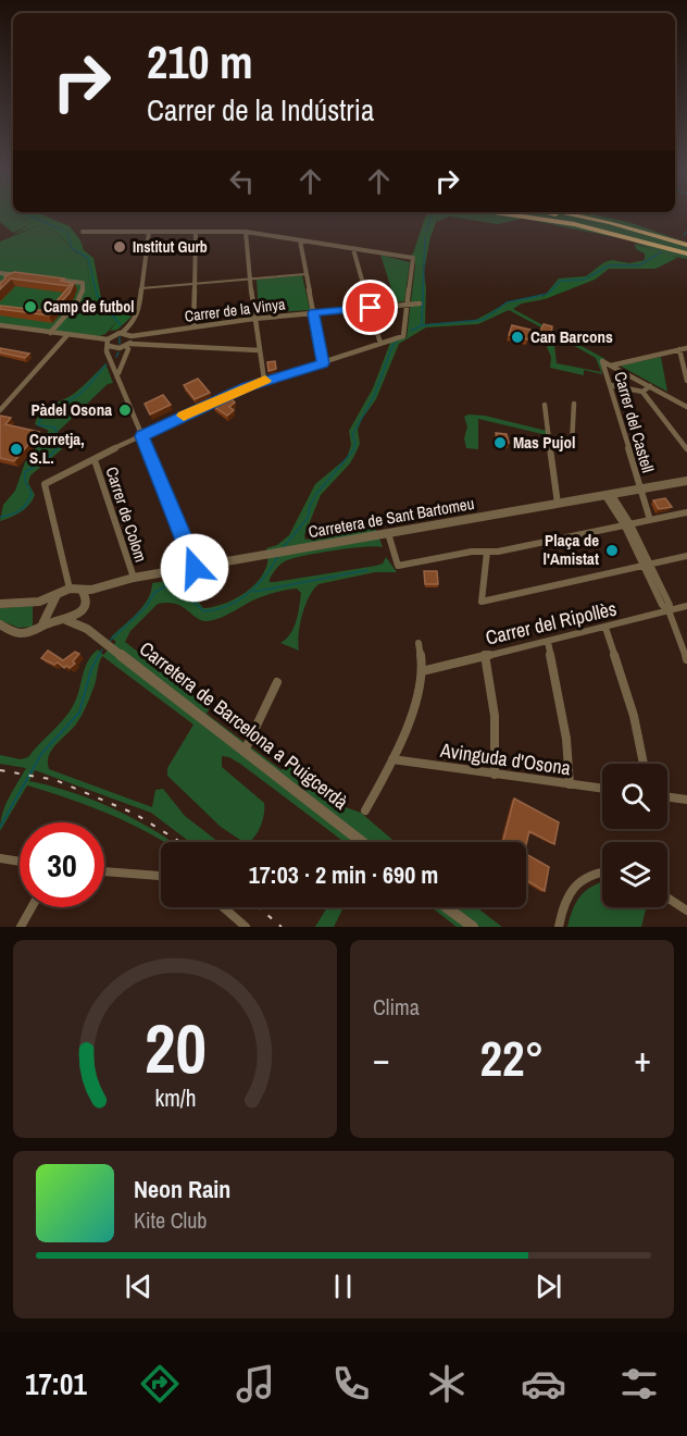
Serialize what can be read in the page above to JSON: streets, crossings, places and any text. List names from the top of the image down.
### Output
{
  "streets": {
    "street": [
      "Carrer de la Vinya",
      "Carrer del Castell",
      "Carrer de Colom",
      "Carretera de Sant Bartomeu",
      "Carrer del Ripollès",
      "Carretera de Barcelona a Puigcerdà",
      "Avinguda d'Osona"
    ]
  },
  "crossings": [
    ["Carrer del Castell", "Carretera de Sant Bartomeu"],
    ["Carrer de Colom", "Carretera de Sant Bartomeu"],
    ["Carretera de Sant Bartomeu", "Carretera de Barcelona a Puigcerdà"]
  ],
  "places": [
    "Institut Gurb",
    "Camp de futbol",
    "Can Barcons",
    "Pàdel Osona",
    "Mas Pujol",
    "Corretja, S.L.",
    "Plaça de l'Amistat"
  ],
  "page": {
    "turn": ["210 m", "Carrer de la Indústria"],
    "limit": "30",
    "trip": "17:03 · 2 min · 690 m",
    "tile": "Clima",
    "heat": ["−", "22°", "+"],
    "song": ["Neon Rain", "Kite Club"],
    "tabs": "17:01",
    "gauge": ["20", "km/h"]
  }
}
